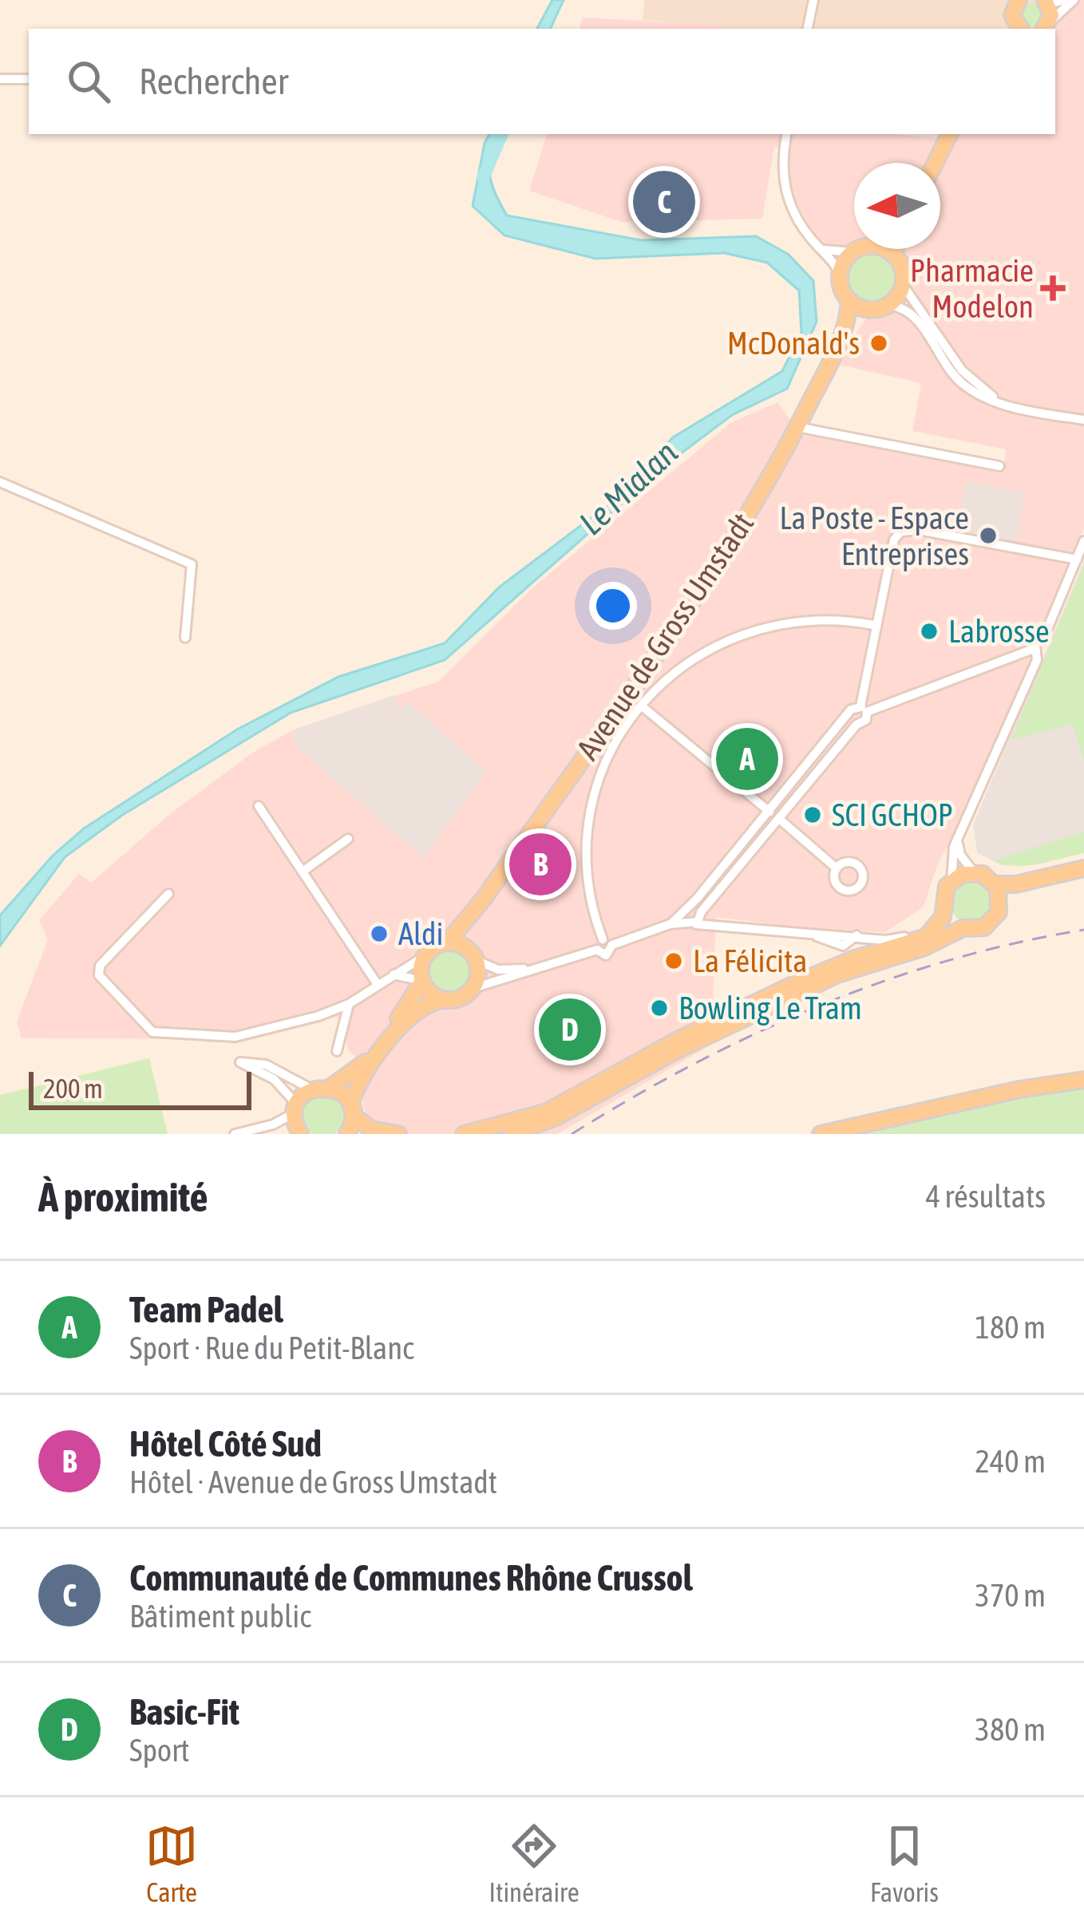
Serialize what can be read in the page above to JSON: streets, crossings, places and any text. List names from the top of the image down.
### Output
{
  "streets": {
    "main road": ["Avenue de Gross Umstadt"]
  },
  "water": ["Le Mialan"],
  "places": {
    "health": ["Pharmacie Modelon"],
    "other": [
      "McDonald's",
      "La Poste - Espace Entreprises",
      "Labrosse",
      "SCI GCHOP",
      "Aldi",
      "La Félicita",
      "Bowling Le Tram"
    ]
  },
  "scale_bar": "200 m",
  "north": "left",
  "page": {
    "search": "Rechercher",
    "pins": [
      "C",
      "A",
      "B",
      "D"
    ],
    "scale": "200 m",
    "heading": ["À proximité", "4 résultats"],
    "list": [
      {
        "mark": "A",
        "name": "Team Padel",
        "note": "Sport · Rue du Petit-Blanc",
        "value": "180 m"
      },
      {
        "mark": "B",
        "name": "Hôtel Côté Sud",
        "note": "Hôtel · Avenue de Gross Umstadt",
        "value": "240 m"
      },
      {
        "mark": "C",
        "name": "Communauté de Communes Rhône Crussol",
        "note": "Bâtiment public",
        "value": "370 m"
      },
      {
        "mark": "D",
        "name": "Basic-Fit",
        "note": "Sport",
        "value": "380 m"
      }
    ],
    "nav": ["Carte", "Itinéraire", "Favoris"]
  }
}
